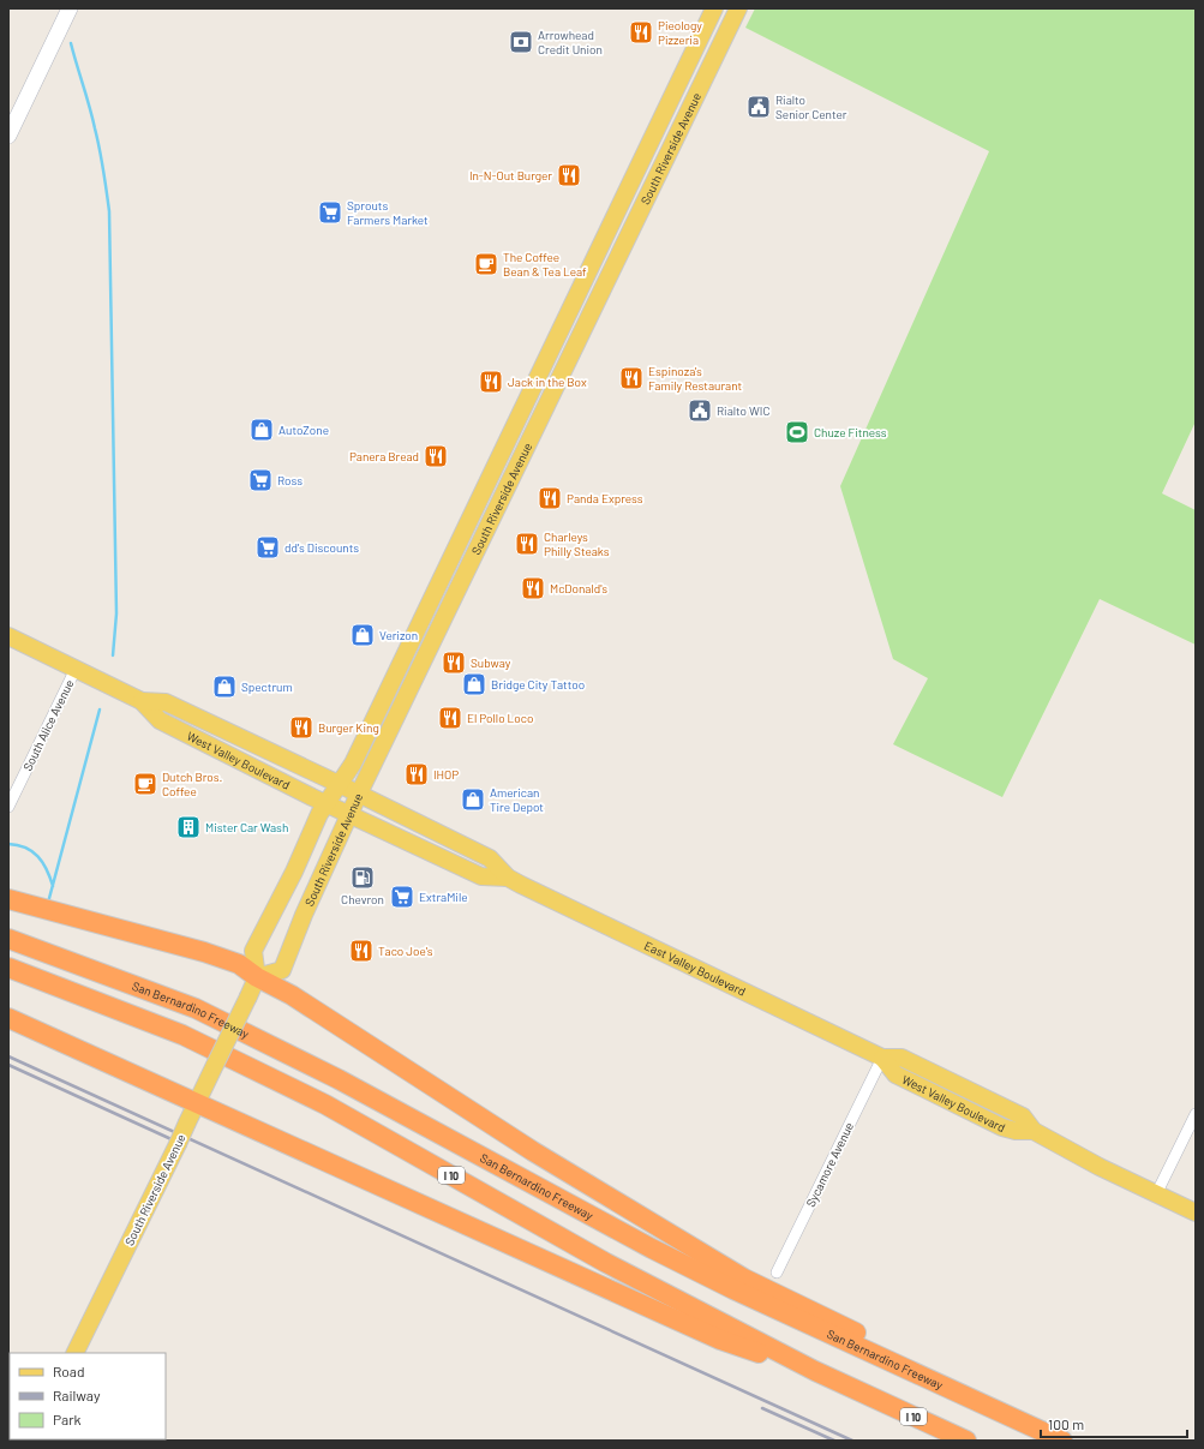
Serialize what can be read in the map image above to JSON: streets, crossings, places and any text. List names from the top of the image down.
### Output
{
  "streets": {
    "highway": ["San Bernardino Freeway", "I 10"],
    "main road": ["South Riverside Avenue", "West Valley Boulevard", "East Valley Boulevard"],
    "street": ["South Alice Avenue", "Sycamore Avenue"]
  },
  "crossings": [
    ["South Riverside Avenue", "West Valley Boulevard"],
    ["South Riverside Avenue", "East Valley Boulevard"],
    ["South Alice Avenue", "West Valley Boulevard"],
    ["West Valley Boulevard", "East Valley Boulevard"],
    ["West Valley Boulevard", "Sycamore Avenue"],
    ["East Valley Boulevard", "Sycamore Avenue"]
  ],
  "places": {
    "restaurant": [
      "Pieology Pizzeria",
      "In-N-Out Burger",
      "Espinoza's Family Restaurant",
      "Jack in the Box",
      "Panera Bread",
      "Panda Express",
      "Charleys Philly Steaks",
      "McDonald's",
      "Subway",
      "El Pollo Loco",
      "Burger King",
      "IHOP",
      "Taco Joe's"
    ],
    "bank": ["Arrowhead Credit Union"],
    "public building": ["Rialto Senior Center", "Rialto WIC"],
    "supermarket": [
      "Sprouts Farmers Market",
      "Ross",
      "dd's Discounts",
      "ExtraMile"
    ],
    "cafe": ["The Coffee Bean & Tea Leaf", "Dutch Bros. Coffee"],
    "shop": [
      "AutoZone",
      "Verizon",
      "Bridge City Tattoo",
      "Spectrum",
      "American Tire Depot"
    ],
    "sports": ["Chuze Fitness"],
    "building": ["Mister Car Wash"],
    "fuel station": ["Chevron"]
  },
  "legend": ["Road", "Railway", "Park"],
  "scale_bar": "100 m"
}
